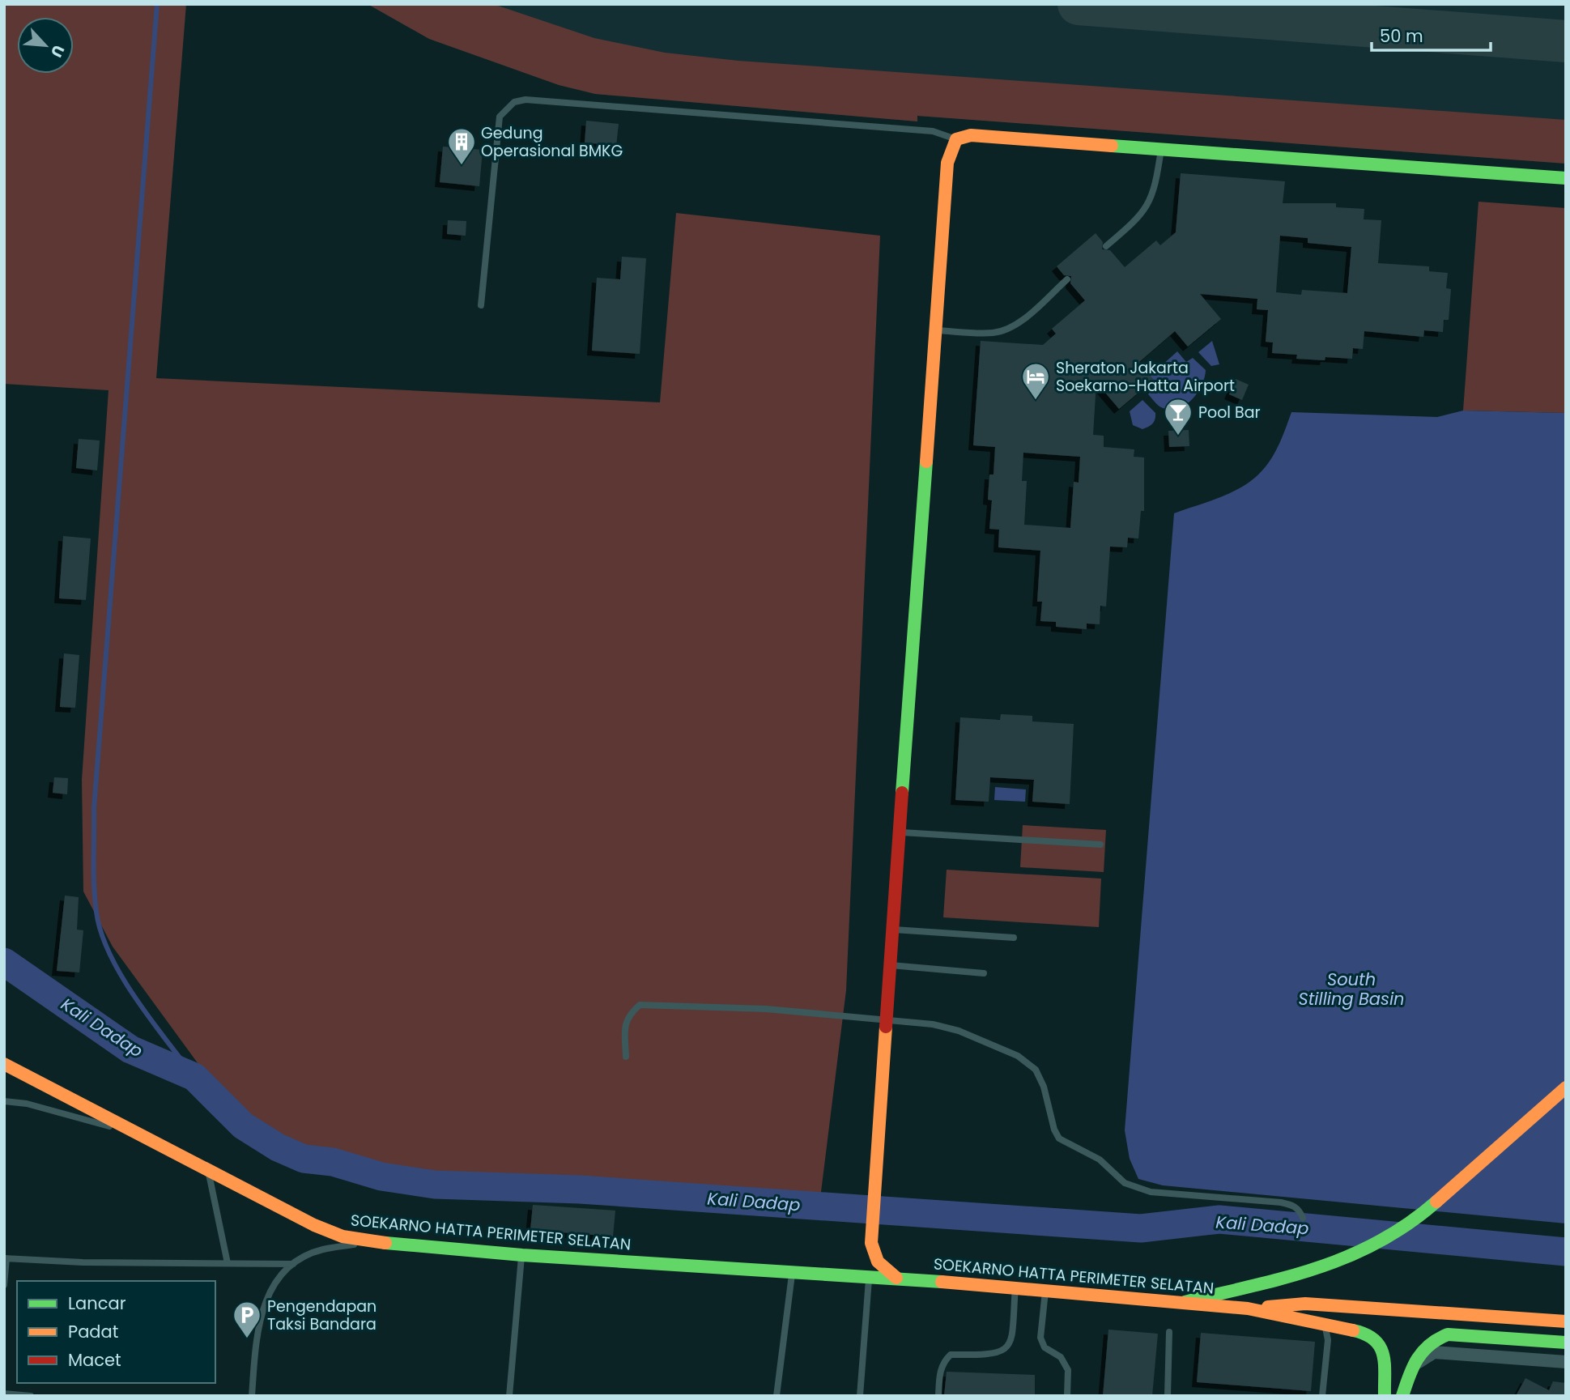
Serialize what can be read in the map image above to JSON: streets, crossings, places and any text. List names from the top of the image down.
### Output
{
  "streets": {
    "main road": ["SOEKARNO HATTA PERIMETER SELATAN"]
  },
  "water": ["South Stilling Basin", "Kali Dadap"],
  "places": {
    "building": ["Gedung Operasional BMKG"],
    "hotel": ["Sheraton Jakarta Soekarno-Hatta Airport"],
    "bar": ["Pool Bar"],
    "parking": ["Pengendapan Taksi Bandara"]
  },
  "legend": ["Lancar", "Padat", "Macet"],
  "scale_bar": "50 m",
  "north": "bottom right"
}
